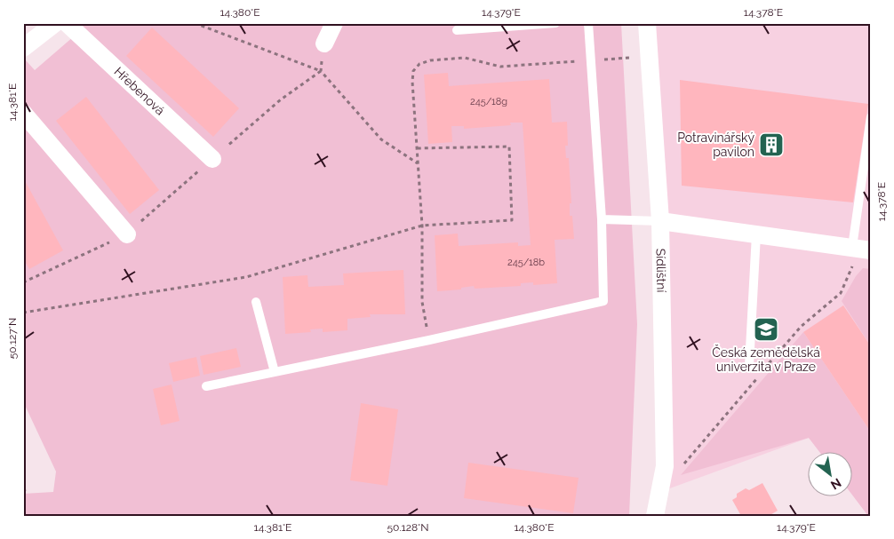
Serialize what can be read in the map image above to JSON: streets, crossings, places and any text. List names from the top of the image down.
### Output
{
  "streets": {
    "street": ["Hřebenová", "Sídlištní"]
  },
  "places": {
    "building": ["Potravinářský pavilon"],
    "school or university": ["Česká zemědělská univerzita v Praze"]
  },
  "house_numbers": ["245/18g", "245/18b"],
  "north": "bottom right",
  "coordinates": [
    "14.380°E",
    "14.379°E",
    "14.378°E",
    "14.381°E",
    "50.127°N",
    "50.128°N"
  ]
}
